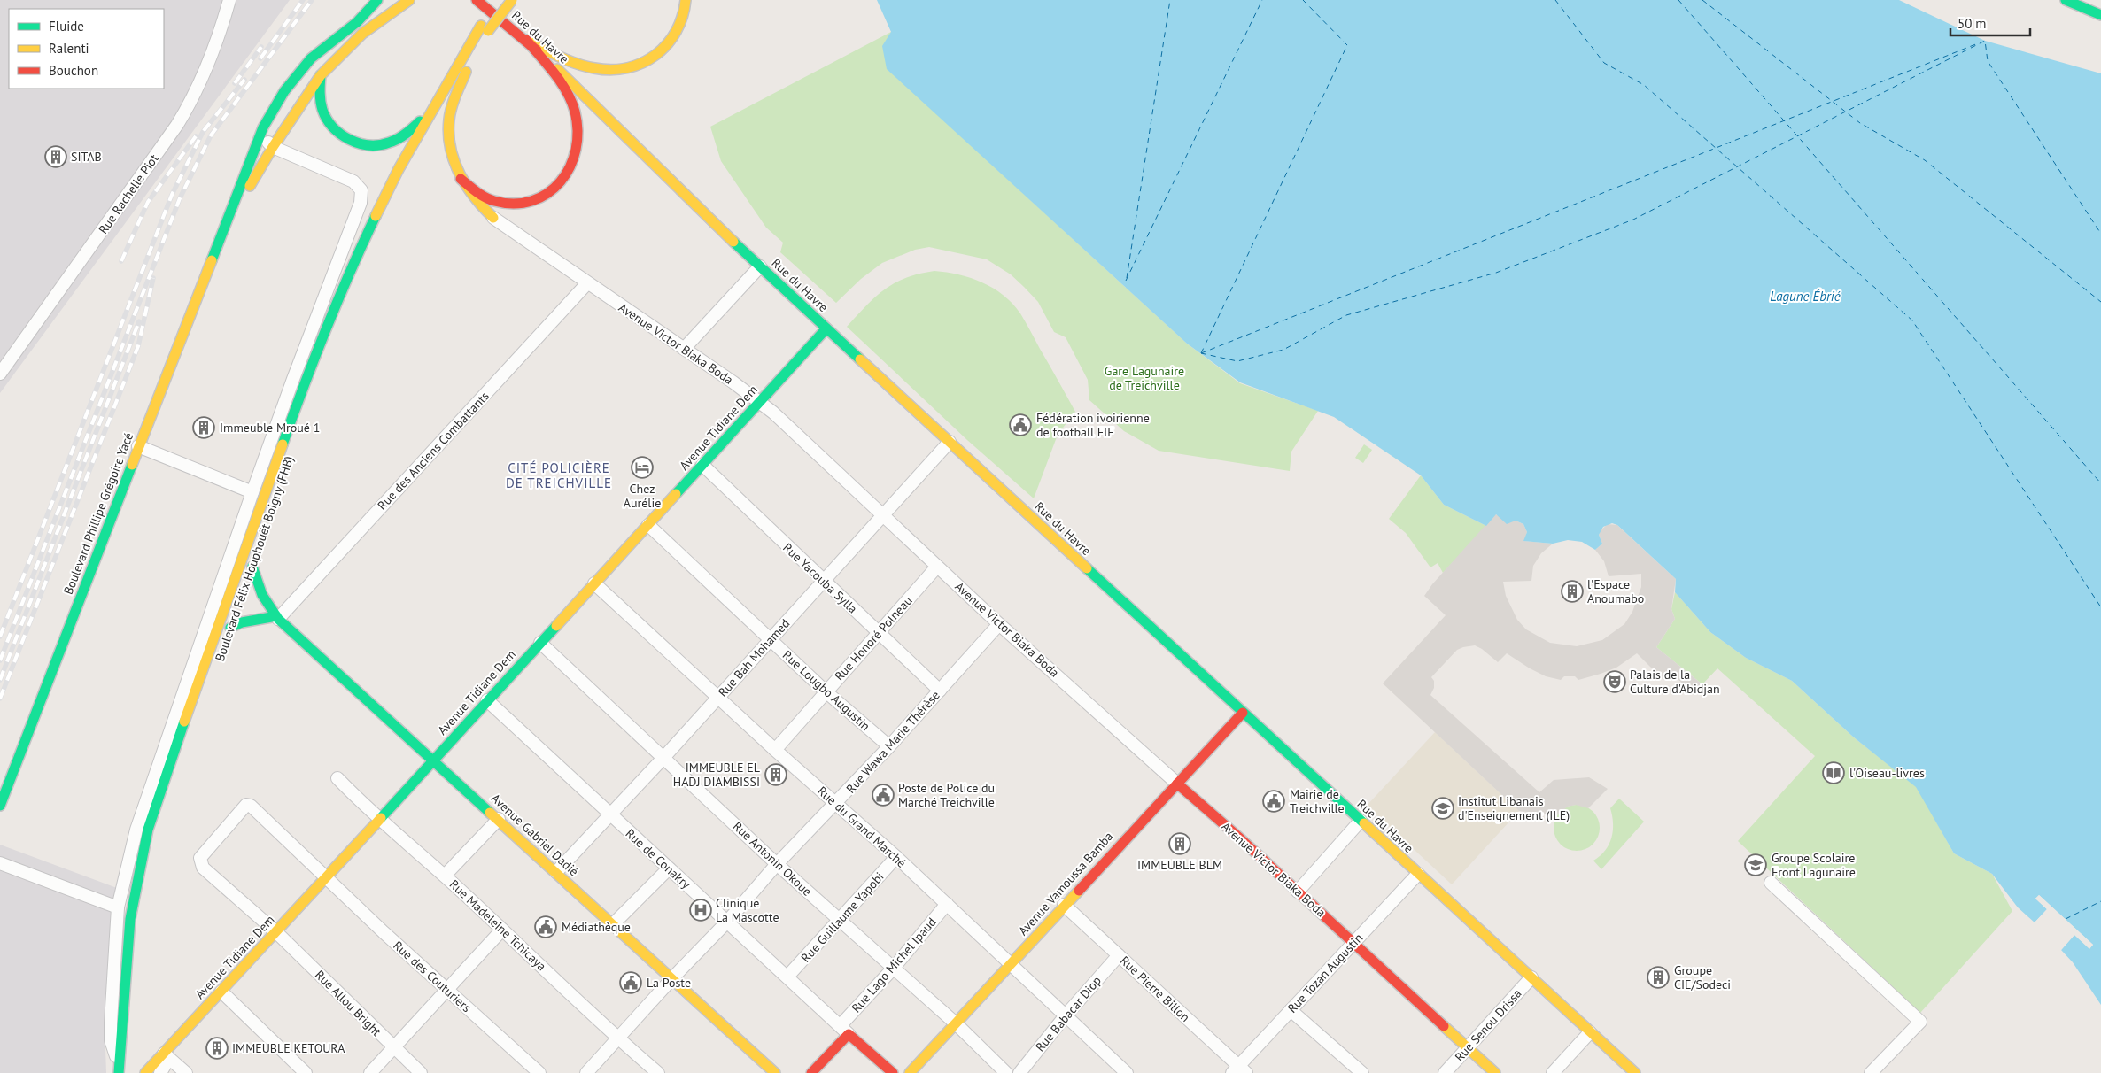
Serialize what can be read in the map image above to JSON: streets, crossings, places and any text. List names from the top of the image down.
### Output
{
  "streets": {
    "main road": [
      "Rue du Havre",
      "Avenue Victor Biaka Boda",
      "Avenue Tidiane Dem",
      "Boulevard Phillipe Grégoire Yacé",
      "Boulevard Félix Houphouët Boigny (FHB)",
      "Avenue Gabriel Dadié",
      "Avenue Vamoussa Bamba"
    ],
    "street": [
      "Rue Rachelle Piot",
      "Rue des Anciens Combattants",
      "Rue Yacouba Sylla",
      "Rue Honoré Polneau",
      "Rue Bah Mohamed",
      "Rue Lougbo Augustin",
      "Rue Wawa Marie Thérèse",
      "Rue du Grand Marché",
      "Rue de Conakry",
      "Rue Antonin Okoue",
      "Rue Guillaume Yapobi",
      "Rue Madeleine Tchicaya",
      "Rue Lago Michel Ipaud",
      "Rue Tozan Augustin",
      "Rue des Couturiers",
      "Rue Pierre Billon",
      "Rue Allou Bright",
      "Rue Babacar Diop",
      "Rue Senou Drissa"
    ]
  },
  "crossings": [
    ["Rue du Havre", "Avenue Tidiane Dem"],
    ["Rue du Havre", "Rue Bah Mohamed"],
    ["Rue du Havre", "Avenue Vamoussa Bamba"],
    ["Rue du Havre", "Rue Tozan Augustin"],
    ["Rue du Havre", "Rue Senou Drissa"],
    ["Avenue Victor Biaka Boda", "Avenue Tidiane Dem"],
    ["Avenue Victor Biaka Boda", "Rue des Anciens Combattants"],
    ["Avenue Victor Biaka Boda", "Rue Honoré Polneau"],
    ["Avenue Victor Biaka Boda", "Rue Bah Mohamed"],
    ["Avenue Victor Biaka Boda", "Rue Wawa Marie Thérèse"],
    ["Avenue Victor Biaka Boda", "Avenue Vamoussa Bamba"],
    ["Avenue Victor Biaka Boda", "Rue Tozan Augustin"],
    ["Avenue Victor Biaka Boda", "Rue Senou Drissa"],
    ["Avenue Tidiane Dem", "Rue Yacouba Sylla"],
    ["Avenue Tidiane Dem", "Rue Lougbo Augustin"],
    ["Avenue Tidiane Dem", "Rue du Grand Marché"],
    ["Avenue Tidiane Dem", "Avenue Gabriel Dadié"],
    ["Avenue Tidiane Dem", "Rue de Conakry"],
    ["Avenue Tidiane Dem", "Rue Antonin Okoue"],
    ["Avenue Tidiane Dem", "Rue Madeleine Tchicaya"],
    ["Avenue Tidiane Dem", "Rue des Couturiers"],
    ["Avenue Tidiane Dem", "Rue Allou Bright"],
    ["Rue des Anciens Combattants", "Boulevard Félix Houphouët Boigny (FHB)"],
    ["Rue des Anciens Combattants", "Avenue Gabriel Dadié"],
    ["Boulevard Phillipe Grégoire Yacé", "Boulevard Félix Houphouët Boigny (FHB)"],
    ["Boulevard Félix Houphouët Boigny (FHB)", "Avenue Gabriel Dadié"],
    ["Rue Yacouba Sylla", "Rue Honoré Polneau"],
    ["Rue Yacouba Sylla", "Rue Bah Mohamed"],
    ["Rue Yacouba Sylla", "Rue Wawa Marie Thérèse"],
    ["Rue Honoré Polneau", "Rue Lougbo Augustin"],
    ["Rue Honoré Polneau", "Rue du Grand Marché"],
    ["Rue Bah Mohamed", "Rue Lougbo Augustin"],
    ["Rue Bah Mohamed", "Rue du Grand Marché"],
    ["Rue Bah Mohamed", "Avenue Gabriel Dadié"],
    ["Rue Bah Mohamed", "Rue de Conakry"],
    ["Rue Bah Mohamed", "Rue Antonin Okoue"],
    ["Rue Lougbo Augustin", "Rue Wawa Marie Thérèse"],
    ["Rue Wawa Marie Thérèse", "Rue du Grand Marché"],
    ["Rue Wawa Marie Thérèse", "Avenue Gabriel Dadié"],
    ["Rue Wawa Marie Thérèse", "Rue de Conakry"],
    ["Rue Wawa Marie Thérèse", "Rue Antonin Okoue"],
    ["Rue Wawa Marie Thérèse", "Rue Madeleine Tchicaya"],
    ["Rue du Grand Marché", "Avenue Vamoussa Bamba"],
    ["Rue du Grand Marché", "Rue Guillaume Yapobi"],
    ["Rue du Grand Marché", "Rue Lago Michel Ipaud"],
    ["Rue du Grand Marché", "Rue Babacar Diop"],
    ["Rue de Conakry", "Rue Guillaume Yapobi"],
    ["Rue de Conakry", "Rue Lago Michel Ipaud"],
    ["Rue Antonin Okoue", "Avenue Vamoussa Bamba"],
    ["Rue Antonin Okoue", "Rue Guillaume Yapobi"],
    ["Rue Antonin Okoue", "Rue Lago Michel Ipaud"],
    ["Avenue Vamoussa Bamba", "Rue Pierre Billon"],
    ["Rue Tozan Augustin", "Rue Pierre Billon"],
    ["Rue des Couturiers", "Rue Allou Bright"],
    ["Rue Pierre Billon", "Rue Babacar Diop"]
  ],
  "districts": ["CITÉ POLICIÈRE DE TREICHVILLE"],
  "water": ["Lagune Ébrié"],
  "parks": ["Gare Lagunaire de Treichville"],
  "places": {
    "building": [
      "SITAB",
      "Immeuble Mroué 1",
      "l'Espace Anoumabo",
      "IMMEUBLE EL HADJ DIAMBISSI",
      "IMMEUBLE BLM",
      "Groupe CIE/Sodeci",
      "IMMEUBLE KETOURA"
    ],
    "public building": [
      "Fédération ivoirienne de football FIF",
      "Poste de Police du Marché Treichville",
      "Mairie de Treichville",
      "Médiathèque",
      "La Poste"
    ],
    "hotel": ["Chez Aurélie"],
    "theatre": ["Palais de la Culture d'Abidjan"],
    "library": ["l'Oiseau-livres"],
    "school or university": ["Institut Libanais d'Enseignement (ILE)", "Groupe Scolaire Front Lagunaire"],
    "hospital": ["Clinique La Mascotte"]
  },
  "legend": ["Fluide", "Ralenti", "Bouchon"],
  "scale_bar": "50 m"
}
